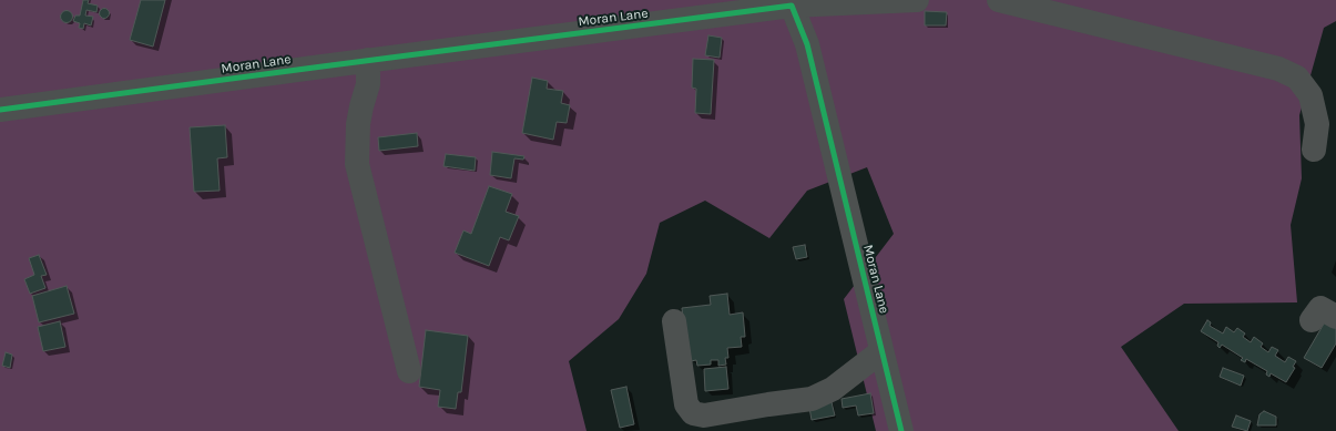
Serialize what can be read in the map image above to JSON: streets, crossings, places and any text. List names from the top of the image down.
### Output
{
  "streets": {
    "street": ["Moran Lane"]
  }
}
